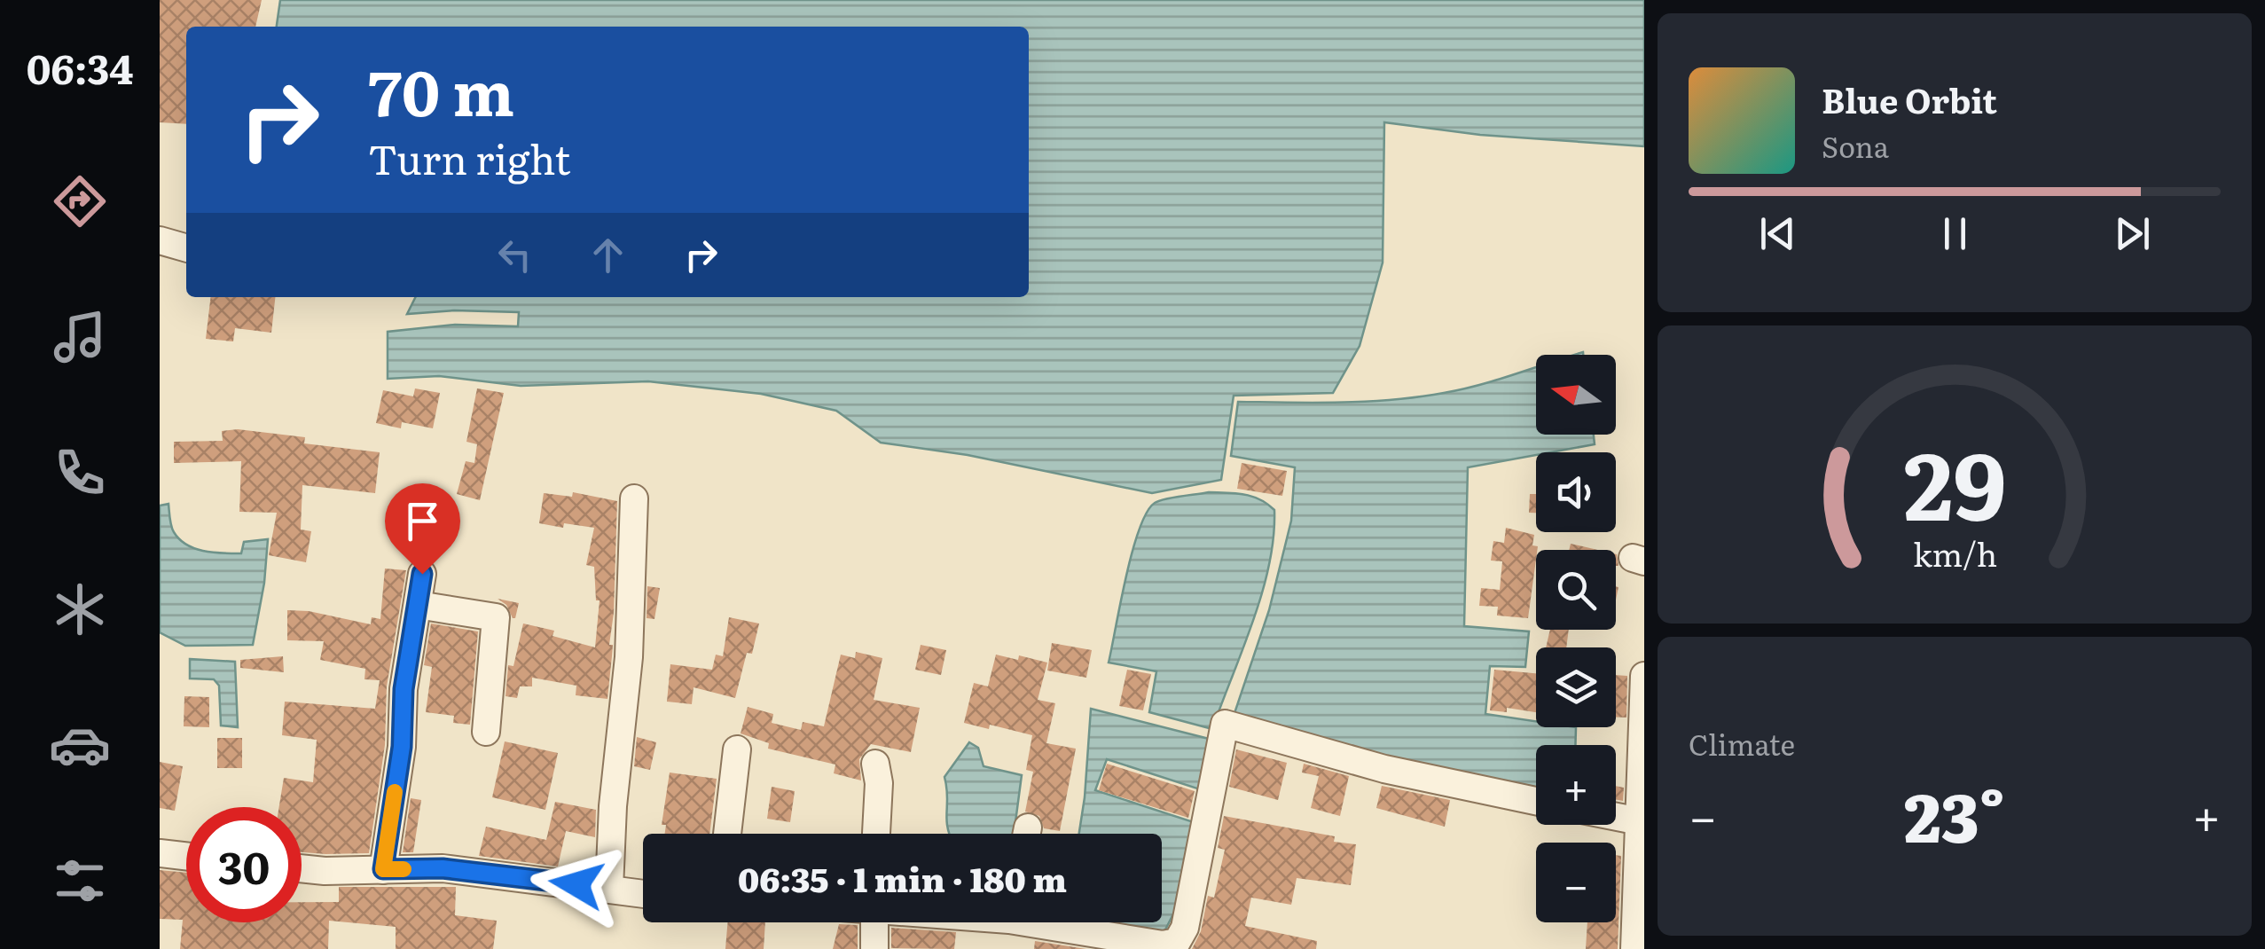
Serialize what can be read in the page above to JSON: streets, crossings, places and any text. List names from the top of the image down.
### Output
{
  "north": "left",
  "page": {
    "tabs": "06:34",
    "turn": ["70 m", "Turn right"],
    "song": ["Blue Orbit", "Sona"],
    "map_buttons": ["+", "−"],
    "tile": "Climate",
    "heat": ["−", "23°", "+"],
    "limit": "30",
    "trip": "06:35 · 1 min · 180 m",
    "gauge": ["29", "km/h"]
  }
}
